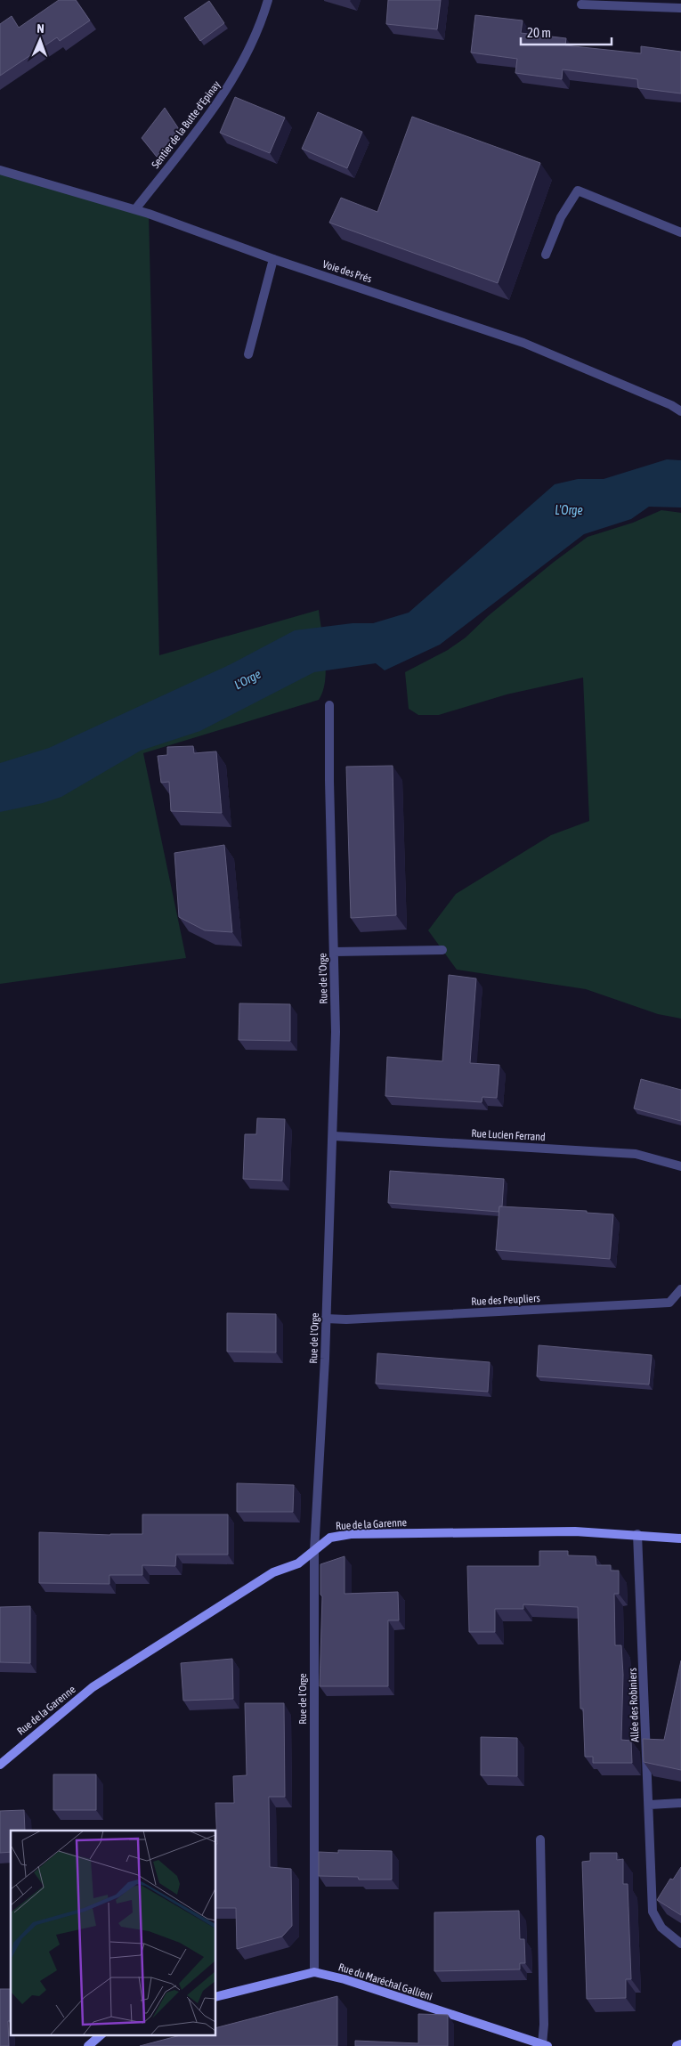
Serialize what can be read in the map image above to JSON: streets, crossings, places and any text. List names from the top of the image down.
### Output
{
  "streets": {
    "main road": ["Rue de la Garenne", "Rue du Maréchal Gallieni"],
    "street": [
      "Sentier de la Butte d'Epinay",
      "Voie des Prés",
      "Rue de l'Orge",
      "Rue Lucien Ferrand",
      "Rue des Peupliers",
      "Allée des Robiniers"
    ]
  },
  "crossings": [
    ["Sentier de la Butte d'Epinay", "Voie des Prés"],
    ["Rue de l'Orge", "Rue Lucien Ferrand"],
    ["Rue de l'Orge", "Rue des Peupliers"],
    ["Rue de l'Orge", "Rue de la Garenne"],
    ["Rue de l'Orge", "Rue du Maréchal Gallieni"],
    ["Rue de la Garenne", "Allée des Robiniers"]
  ],
  "water": ["L'Orge"],
  "scale_bar": "20 m",
  "north": "top"
}
